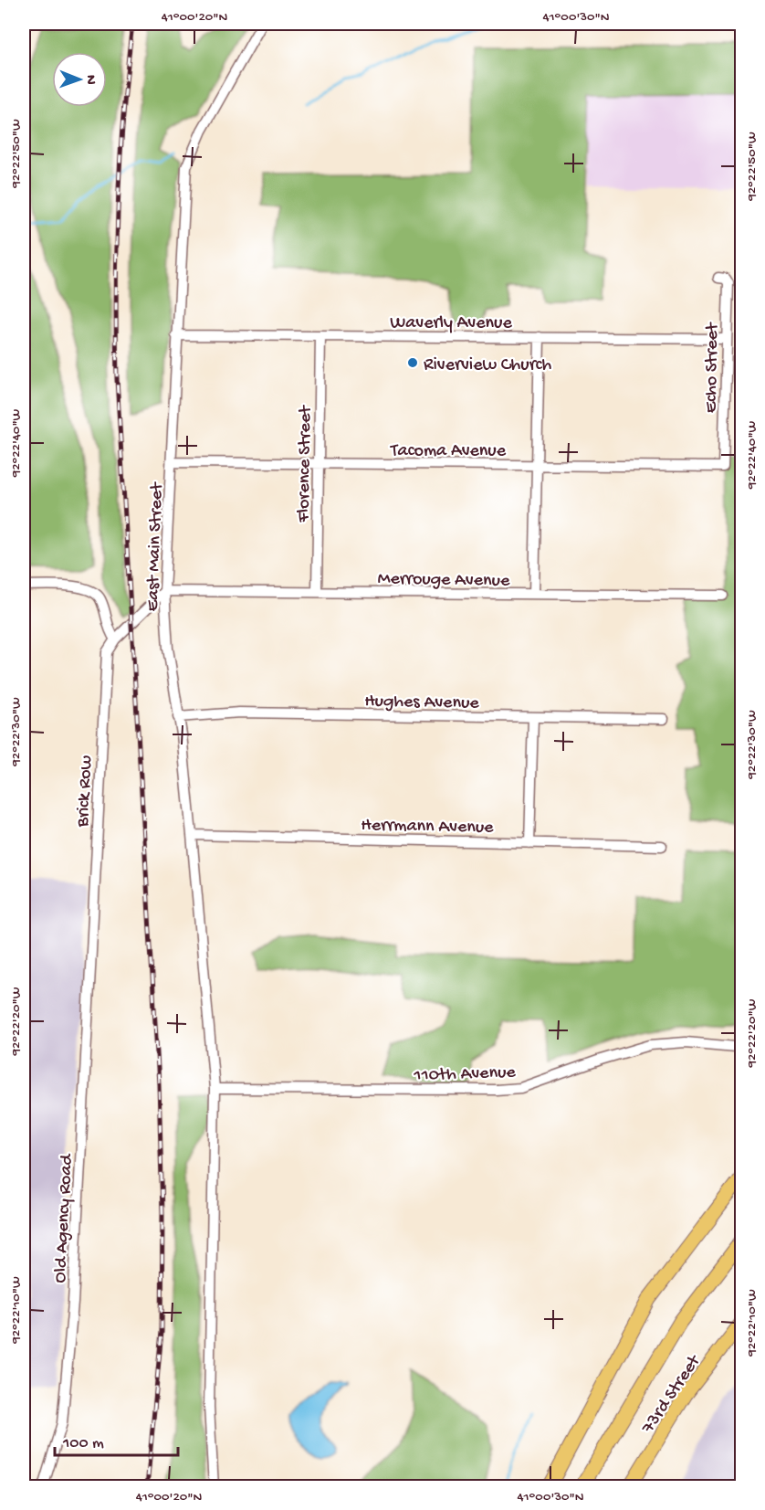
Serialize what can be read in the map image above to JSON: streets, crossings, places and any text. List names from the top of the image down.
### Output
{
  "streets": {
    "main road": ["73rd Street"],
    "street": [
      "Waverly Avenue",
      "Echo Street",
      "Tacoma Avenue",
      "Florence Street",
      "East Main Street",
      "Merrouge Avenue",
      "Hughes Avenue",
      "Brick Row",
      "Herrmann Avenue",
      "110th Avenue",
      "Old Agency Road"
    ]
  },
  "crossings": [
    ["Waverly Avenue", "Echo Street"],
    ["Waverly Avenue", "Florence Street"],
    ["Waverly Avenue", "East Main Street"],
    ["Echo Street", "Tacoma Avenue"],
    ["Tacoma Avenue", "Florence Street"],
    ["Tacoma Avenue", "East Main Street"],
    ["Florence Street", "Merrouge Avenue"],
    ["East Main Street", "Merrouge Avenue"],
    ["East Main Street", "Hughes Avenue"],
    ["East Main Street", "Brick Row"],
    ["East Main Street", "Herrmann Avenue"],
    ["East Main Street", "110th Avenue"],
    ["Merrouge Avenue", "Brick Row"],
    ["Brick Row", "Old Agency Road"]
  ],
  "places": ["Riverview Church"],
  "scale_bar": "100 m",
  "north": "right",
  "coordinates": [
    "41°00'20\"N",
    "41°00'30\"N",
    "92°22'50\"W",
    "92°22'40\"W",
    "92°22'30\"W",
    "92°22'20\"W",
    "92°22'10\"W"
  ]
}
